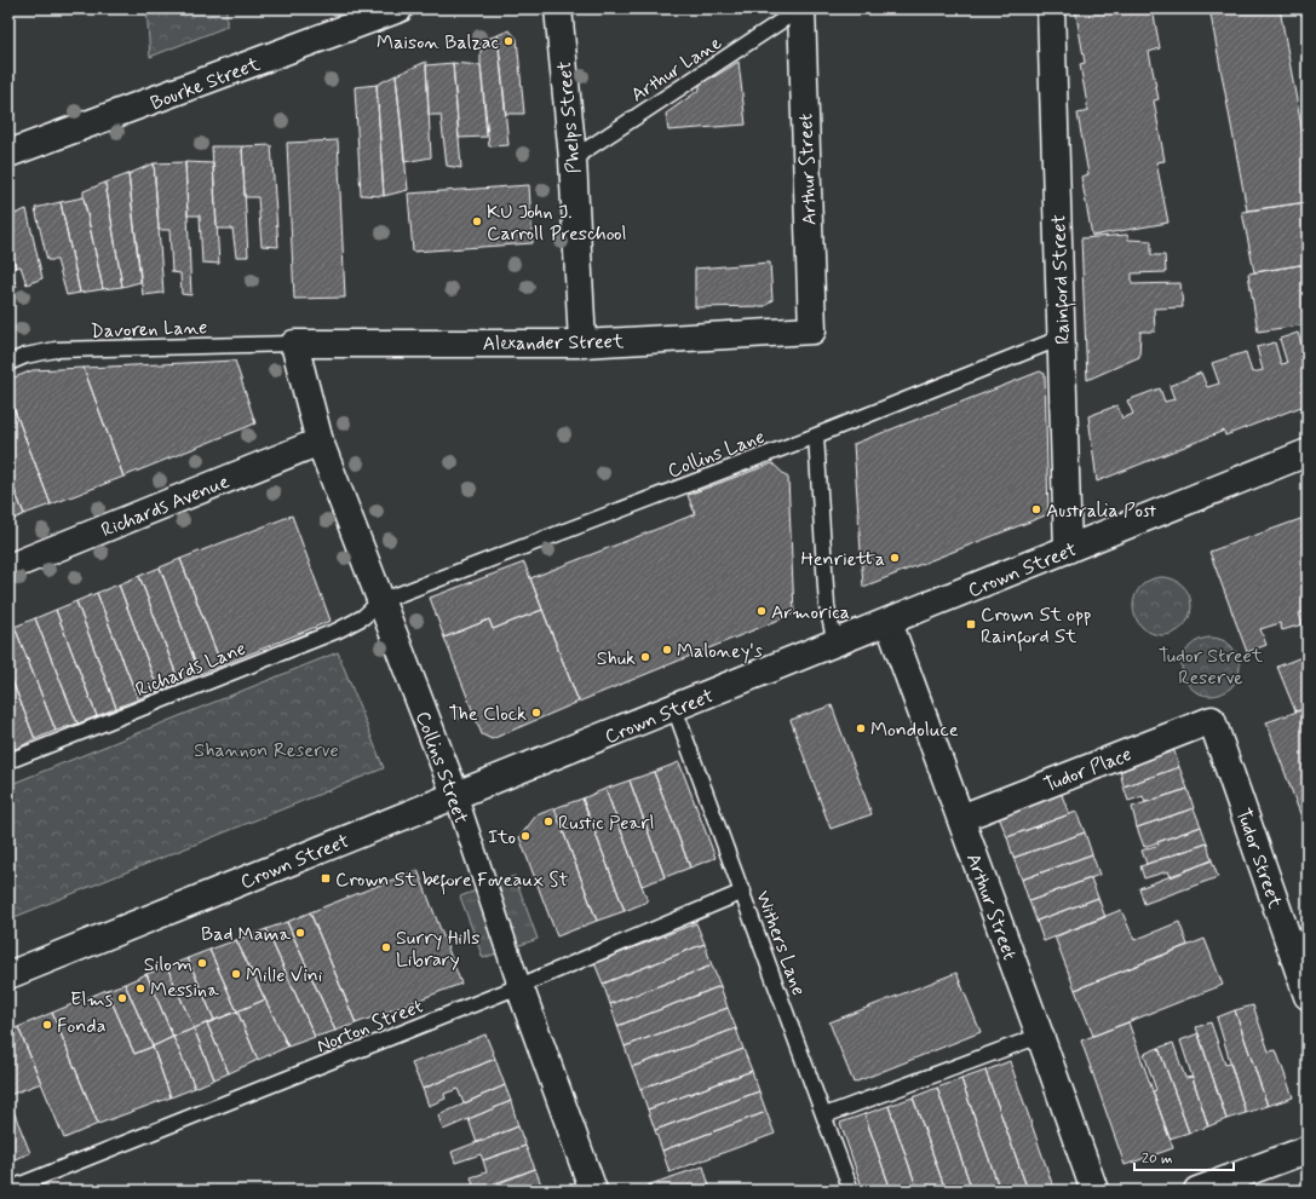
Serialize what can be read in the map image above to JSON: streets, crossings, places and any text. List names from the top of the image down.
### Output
{
  "streets": {
    "street": [
      "Bourke Street",
      "Phelps Street",
      "Arthur Street",
      "Rainford Street",
      "Alexander Street",
      "Richards Avenue",
      "Crown Street",
      "Collins Street",
      "Tudor Place",
      "Tudor Street"
    ],
    "lane": [
      "Arthur Lane",
      "Davoren Lane",
      "Collins Lane",
      "Richards Lane",
      "Withers Lane",
      "Norton Street"
    ]
  },
  "crossings": [
    ["Arthur Lane", "Phelps Street"],
    ["Arthur Lane", "Arthur Street"],
    ["Phelps Street", "Alexander Street"],
    ["Arthur Street", "Alexander Street"],
    ["Arthur Street", "Crown Street"],
    ["Arthur Street", "Tudor Place"],
    ["Rainford Street", "Collins Lane"],
    ["Rainford Street", "Crown Street"],
    ["Davoren Lane", "Alexander Street"],
    ["Davoren Lane", "Collins Street"],
    ["Alexander Street", "Collins Street"],
    ["Collins Lane", "Richards Lane"],
    ["Collins Lane", "Collins Street"],
    ["Richards Avenue", "Collins Street"],
    ["Crown Street", "Collins Street"],
    ["Crown Street", "Withers Lane"],
    ["Richards Lane", "Collins Street"],
    ["Collins Street", "Norton Street"],
    ["Tudor Place", "Tudor Street"],
    ["Withers Lane", "Norton Street"]
  ],
  "parks": ["Tudor Street Reserve", "Shannon Reserve"],
  "places": {
    "other": [
      "Maison Balzac",
      "KU John J. Carroll Preschool",
      "Australia Post",
      "Henrietta",
      "Armorica",
      "Maloney's",
      "Shuk",
      "The Clock",
      "Mondoluce",
      "Rustic Pearl",
      "Ito",
      "Bad Mama",
      "Surry Hills Library",
      "Silom",
      "Mille Vini",
      "Messina",
      "Elms",
      "Fonda"
    ],
    "transit": ["Crown St opp Rainford St", "Crown St before Foveaux St"]
  },
  "scale_bar": "20 m"
}
